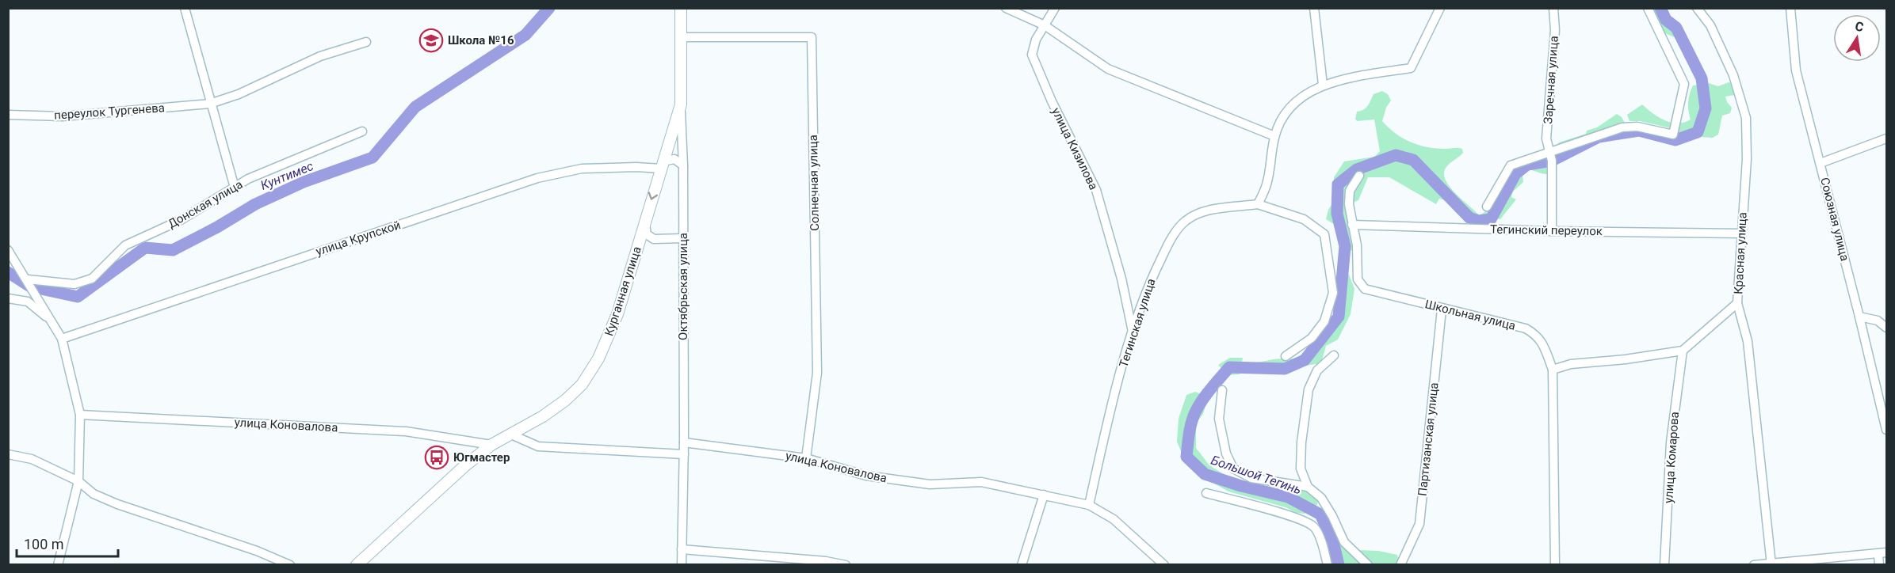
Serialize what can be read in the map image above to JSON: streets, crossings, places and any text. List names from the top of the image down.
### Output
{
  "streets": {
    "main road": ["Октябрьская улица", "Курганная улица"],
    "street": [
      "Заречная улица",
      "переулок Тургенева",
      "улица Кизилова",
      "Солнечная улица",
      "Донская улица",
      "Союзная улица",
      "Тегинский переулок",
      "улица Крупской",
      "Красная улица",
      "Школьная улица",
      "Тегинская улица",
      "улица Коновалова",
      "Партизанская улица",
      "улица Комарова"
    ]
  },
  "crossings": [
    ["Заречная улица", "Тегинский переулок"],
    ["улица Кизилова", "Тегинская улица"],
    ["Солнечная улица", "Октябрьская улица"],
    ["Солнечная улица", "улица Коновалова"],
    ["Тегинский переулок", "Красная улица"],
    ["Тегинский переулок", "Школьная улица"],
    ["улица Крупской", "Октябрьская улица"],
    ["улица Крупской", "Курганная улица"],
    ["Октябрьская улица", "Курганная улица"],
    ["Октябрьская улица", "улица Коновалова"],
    ["Курганная улица", "улица Коновалова"],
    ["Школьная улица", "Партизанская улица"],
    ["Тегинская улица", "улица Коновалова"]
  ],
  "water": ["Кунтимес", "Большой Тегинь"],
  "places": {
    "school or university": ["Школа №16"],
    "bus stop": ["Югмастер"]
  },
  "scale_bar": "100 m",
  "north": "top"
}
